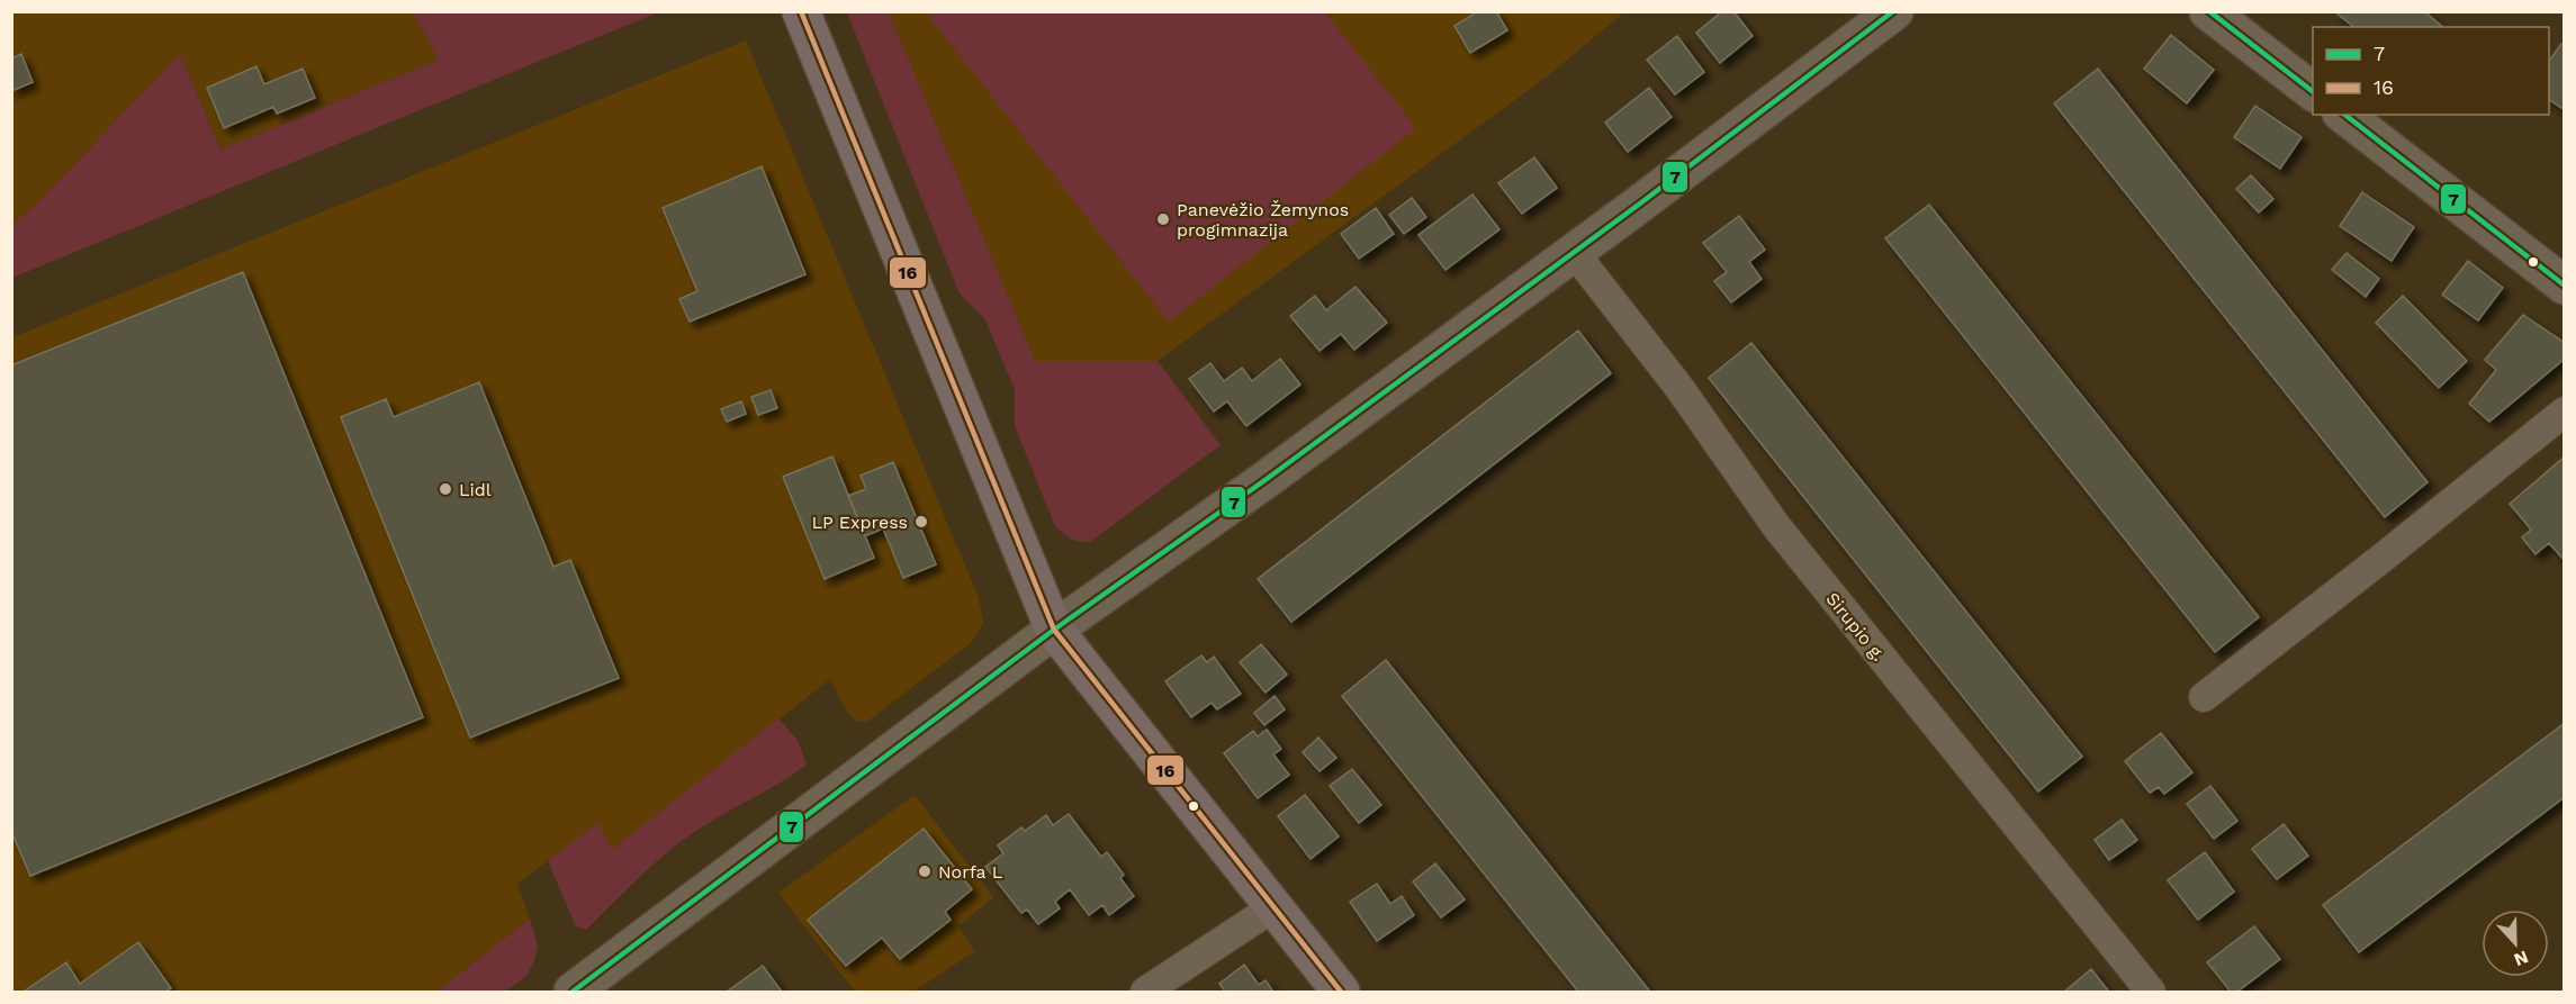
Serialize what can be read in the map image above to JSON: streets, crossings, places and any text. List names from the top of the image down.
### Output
{
  "streets": {
    "street": ["Sirupio g."]
  },
  "places": [
    "Panevėžio Žemynos progimnazija",
    "Lidl",
    "LP Express",
    "Norfa L"
  ],
  "lines": ["transit line 7", "transit line 16"],
  "legend": ["7", "16"],
  "north": "bottom"
}
